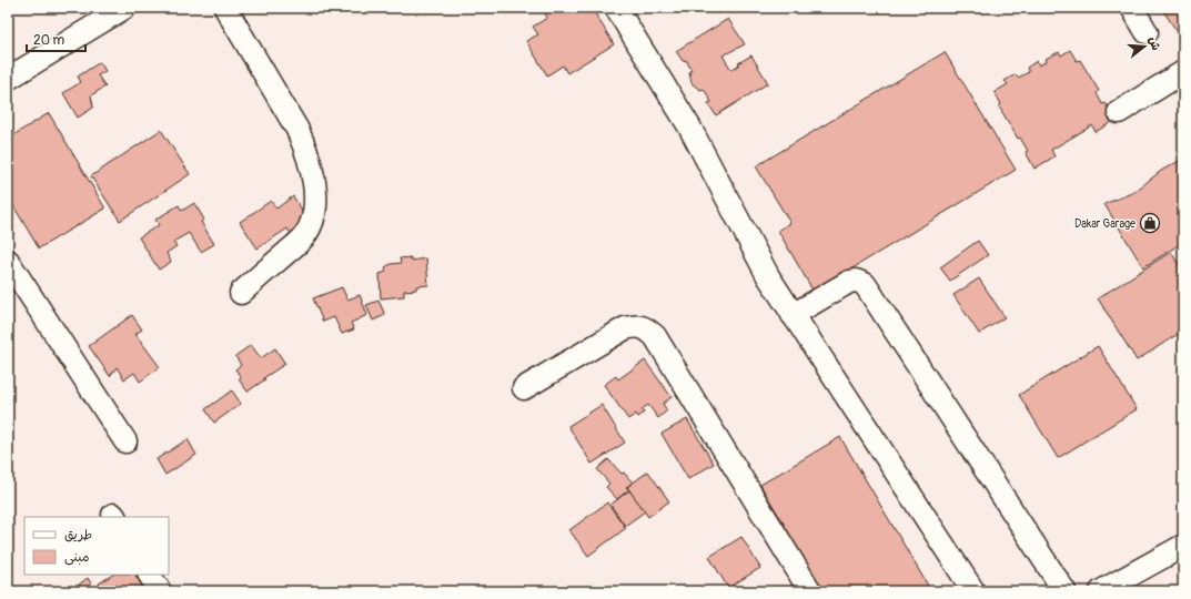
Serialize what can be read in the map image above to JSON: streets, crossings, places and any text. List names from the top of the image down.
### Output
{
  "places": {
    "shop": ["Dakar Garage"]
  },
  "legend": ["طريق", "مبنى"],
  "scale_bar": "20 m",
  "north": "right"
}
